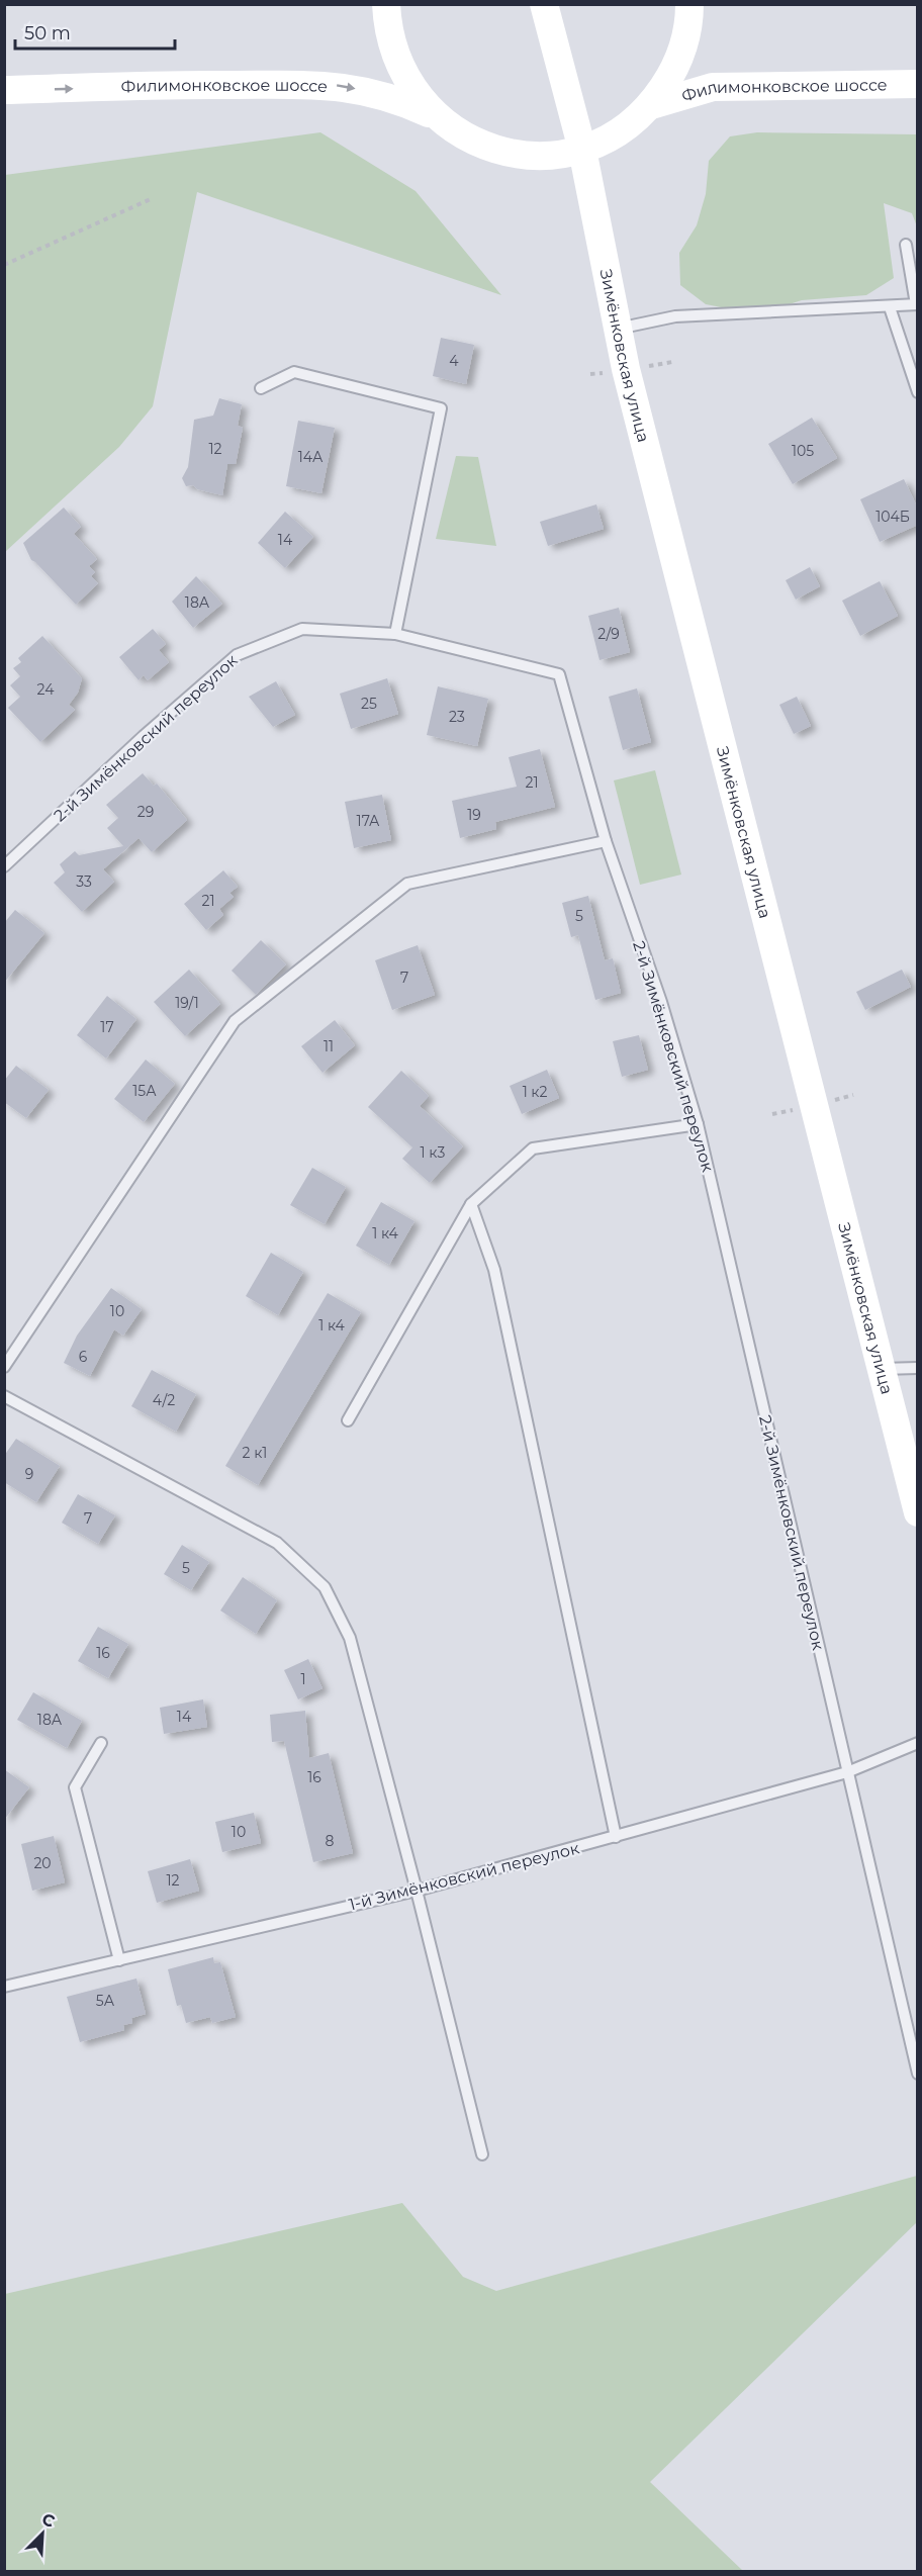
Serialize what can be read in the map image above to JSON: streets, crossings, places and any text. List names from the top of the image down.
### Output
{
  "streets": {
    "main road": ["Филимонковское шоссе", "Зимёнковская улица"],
    "lane": ["2-й Зимёнковский переулок", "1-й Зимёнковский переулок"]
  },
  "crossings": [
    ["Филимонковское шоссе", "Зимёнковская улица"],
    ["2-й Зимёнковский переулок", "1-й Зимёнковский переулок"]
  ],
  "one_way": ["Филимонковское шоссе"],
  "house_numbers": [
    "4",
    "12",
    "105",
    "14А",
    "104Б",
    "14",
    "18А",
    "2/9",
    "24",
    "25",
    "23",
    "21",
    "29",
    "19",
    "17А",
    "33",
    "21",
    "5",
    "7",
    "19/1",
    "17",
    "11",
    "15А",
    "1 к2",
    "1 к3",
    "1 к4",
    "10",
    "1 к4",
    "6",
    "4/2",
    "2 к1",
    "9",
    "7",
    "5",
    "16",
    "1",
    "14",
    "18А",
    "16",
    "10",
    "8",
    "20",
    "12",
    "5А"
  ],
  "scale_bar": "50 m",
  "north": "top right"
}
